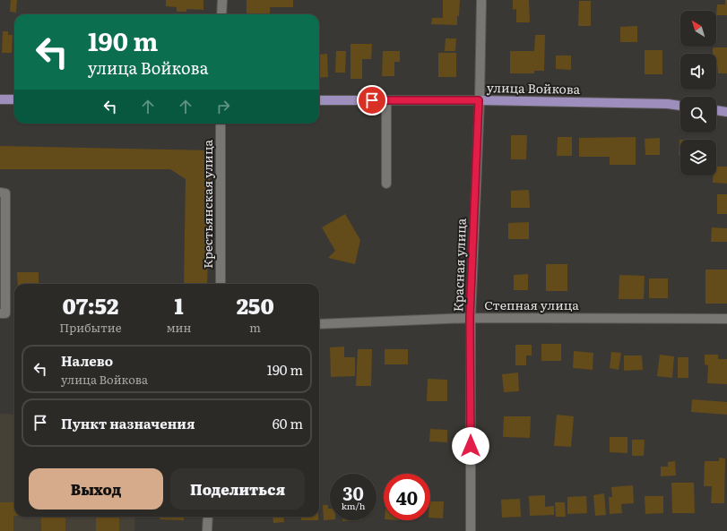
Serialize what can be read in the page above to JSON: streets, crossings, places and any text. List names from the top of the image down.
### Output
{
  "streets": {
    "main road": ["улица Войкова"],
    "street": ["Крестьянская улица", "Красная улица", "Степная улица"]
  },
  "crossings": [
    ["улица Войкова", "Красная улица"],
    ["Красная улица", "Степная улица"]
  ],
  "north": "top left",
  "page": {
    "turn": ["190 m", "улица Войкова"],
    "eta": [
      "07:52",
      "Прибытие",
      "1",
      "мин",
      "250",
      "m"
    ],
    "list": [
      {
        "name": "Налево",
        "note": "улица Войкова",
        "value": "190 m"
      },
      {
        "name": "Пункт назначения",
        "value": "60 m"
      }
    ],
    "buttons": ["Выход", "Поделиться"],
    "speed": "30 km/h",
    "limit": "40"
  }
}
